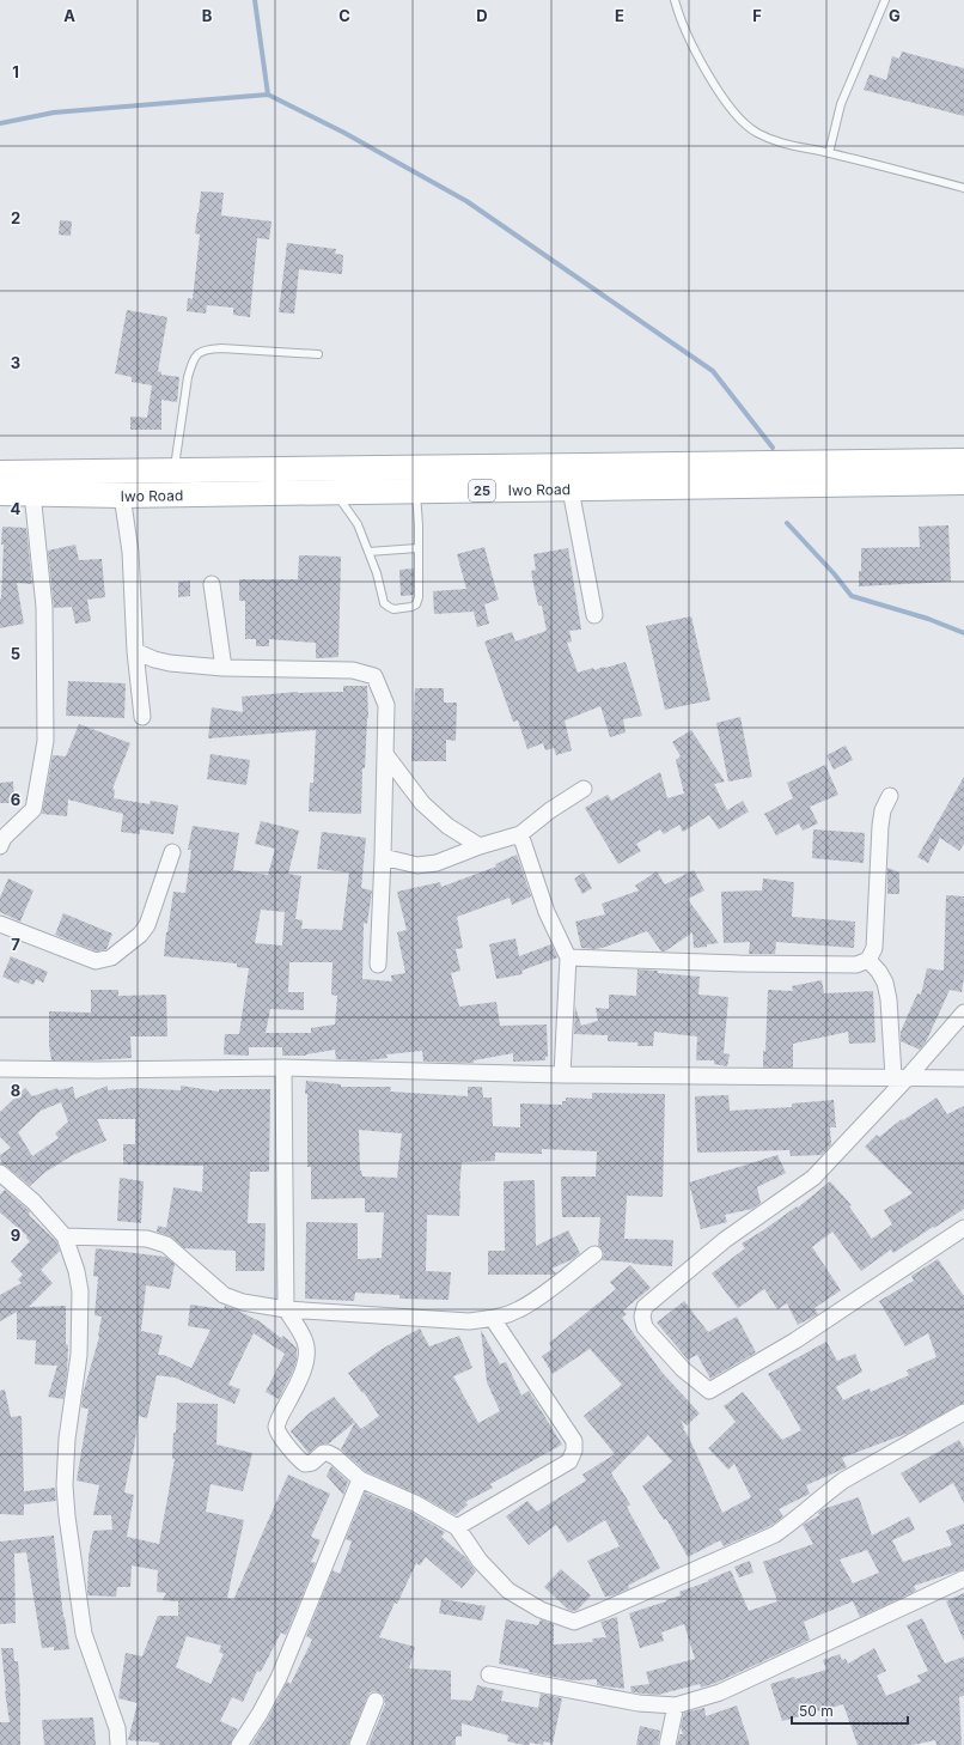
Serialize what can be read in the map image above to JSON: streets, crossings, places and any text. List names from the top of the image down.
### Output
{
  "streets": {
    "main road": ["Iwo Road", "25"]
  },
  "scale_bar": "50 m",
  "grid": {
    "columns": [
      "A",
      "B",
      "C",
      "D",
      "E",
      "F",
      "G"
    ],
    "rows": [
      "1",
      "2",
      "3",
      "4",
      "5",
      "6",
      "7",
      "8",
      "9"
    ]
  }
}
